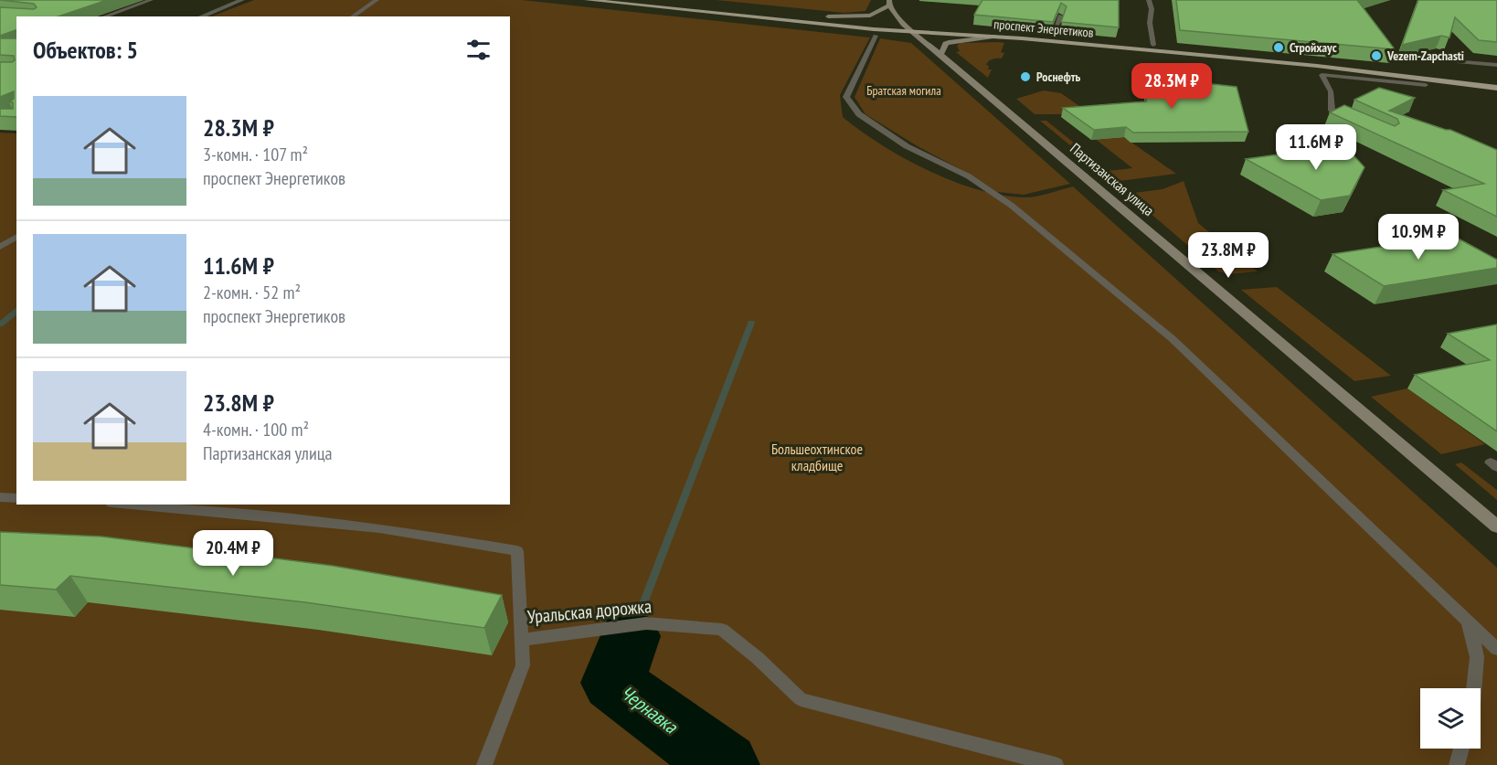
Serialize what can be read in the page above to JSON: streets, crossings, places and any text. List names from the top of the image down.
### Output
{
  "streets": {
    "main road": ["проспект Энергетиков"],
    "street": ["Партизанская улица"],
    "lane": ["Уральская дорожка"]
  },
  "crossings": [
    ["проспект Энергетиков", "Партизанская улица"]
  ],
  "water": ["Чернавка"],
  "parks": ["Братская могила", "Большеохтинское кладбище"],
  "places": ["Стройхаус", "Vezem-Zapchasti", "Роснефть"],
  "page": {
    "heading": "Объектов: 5",
    "price": [
      "28.3M ₽",
      "11.6M ₽",
      "10.9M ₽",
      "23.8M ₽",
      "20.4M ₽"
    ],
    "list": [
      {
        "name": "28.3M ₽",
        "note": "3-комн. · 107 m² · проспект Энергетиков"
      },
      {
        "name": "11.6M ₽",
        "note": "2-комн. · 52 m² · проспект Энергетиков"
      },
      {
        "name": "23.8M ₽",
        "note": "4-комн. · 100 m² · Партизанская улица"
      }
    ]
  }
}
